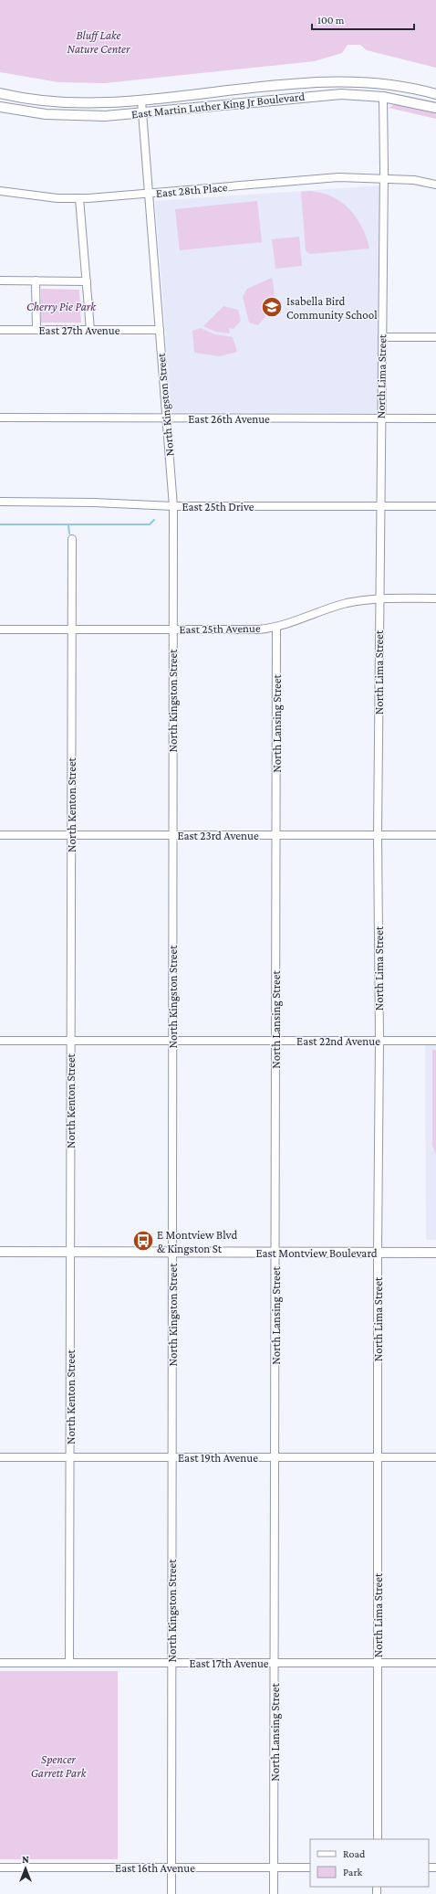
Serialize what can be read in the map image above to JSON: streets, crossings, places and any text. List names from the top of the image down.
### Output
{
  "streets": {
    "main road": ["East Martin Luther King Jr Boulevard", "East Montview Boulevard"],
    "street": [
      "East 28th Place",
      "East 27th Avenue",
      "North Lima Street",
      "North Kingston Street",
      "East 26th Avenue",
      "East 25th Drive",
      "East 25th Avenue",
      "North Lansing Street",
      "North Kenton Street",
      "East 23rd Avenue",
      "East 22nd Avenue",
      "East 19th Avenue",
      "East 17th Avenue",
      "East 16th Avenue"
    ]
  },
  "crossings": [
    ["East Martin Luther King Jr Boulevard", "North Lima Street"],
    ["East Martin Luther King Jr Boulevard", "North Kingston Street"],
    ["East 28th Place", "North Lima Street"],
    ["East 28th Place", "North Kingston Street"],
    ["East 27th Avenue", "North Kingston Street"],
    ["North Lima Street", "East 26th Avenue"],
    ["North Lima Street", "East 25th Drive"],
    ["North Lima Street", "East 25th Avenue"],
    ["North Lima Street", "East 23rd Avenue"],
    ["North Lima Street", "East 22nd Avenue"],
    ["North Lima Street", "East Montview Boulevard"],
    ["North Lima Street", "East 19th Avenue"],
    ["North Lima Street", "East 17th Avenue"],
    ["North Kingston Street", "East 26th Avenue"],
    ["North Kingston Street", "East 25th Drive"],
    ["North Kingston Street", "East 25th Avenue"],
    ["North Kingston Street", "East 23rd Avenue"],
    ["North Kingston Street", "East 22nd Avenue"],
    ["North Kingston Street", "East Montview Boulevard"],
    ["North Kingston Street", "East 19th Avenue"],
    ["North Kingston Street", "East 17th Avenue"],
    ["North Kingston Street", "East 16th Avenue"],
    ["East 25th Avenue", "North Lansing Street"],
    ["East 25th Avenue", "North Kenton Street"],
    ["North Lansing Street", "East 23rd Avenue"],
    ["North Lansing Street", "East 22nd Avenue"],
    ["North Lansing Street", "East Montview Boulevard"],
    ["North Lansing Street", "East 19th Avenue"],
    ["North Lansing Street", "East 17th Avenue"],
    ["North Lansing Street", "East 16th Avenue"],
    ["North Kenton Street", "East 23rd Avenue"],
    ["North Kenton Street", "East 22nd Avenue"],
    ["North Kenton Street", "East Montview Boulevard"],
    ["North Kenton Street", "East 19th Avenue"],
    ["North Kenton Street", "East 17th Avenue"]
  ],
  "parks": ["Bluff Lake Nature Center", "Cherry Pie Park", "Spencer Garrett Park"],
  "places": {
    "school or university": ["Isabella Bird Community School"],
    "bus stop": ["E Montview Blvd & Kingston St"]
  },
  "legend": ["Road", "Park"],
  "scale_bar": "100 m",
  "north": "top"
}
